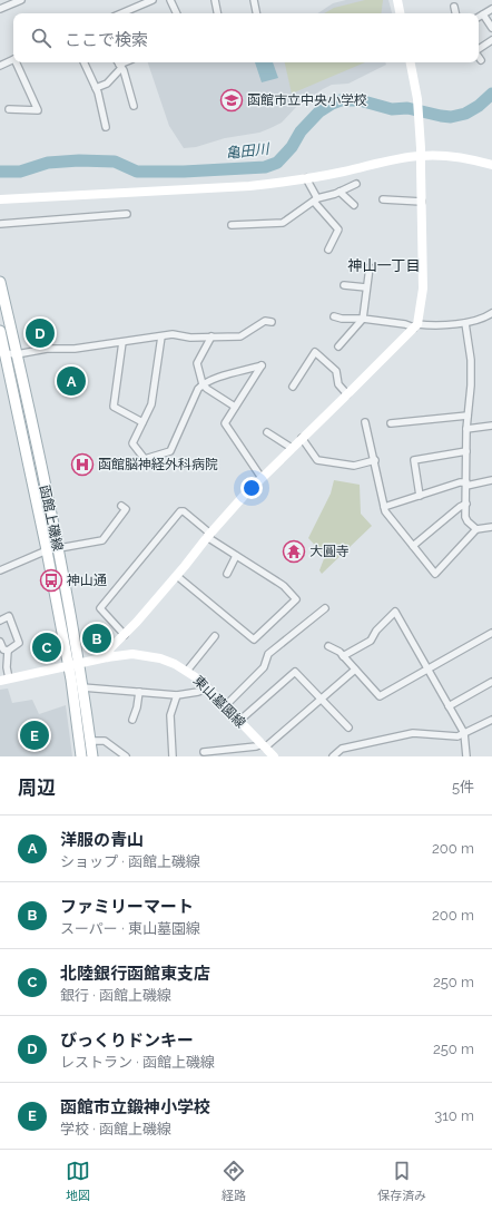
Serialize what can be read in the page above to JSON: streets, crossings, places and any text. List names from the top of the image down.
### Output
{
  "streets": {
    "main road": ["函館上磯線"],
    "street": ["東山墓園線"]
  },
  "crossings": [
    ["函館上磯線", "東山墓園線"]
  ],
  "districts": ["神山一丁目"],
  "water": ["亀田川"],
  "places": {
    "school or university": ["函館市立中央小学校"],
    "hospital": ["函館脳神経外科病院"],
    "temple": ["大圓寺"],
    "bus stop": ["神山通"]
  },
  "page": {
    "search": "ここで検索",
    "pins": [
      "D",
      "A",
      "B",
      "C",
      "E"
    ],
    "heading": ["周辺", "5件"],
    "list": [
      {
        "mark": "A",
        "name": "洋服の青山",
        "note": "ショップ · 函館上磯線",
        "value": "200 m"
      },
      {
        "mark": "B",
        "name": "ファミリーマート",
        "note": "スーパー · 東山墓園線",
        "value": "200 m"
      },
      {
        "mark": "C",
        "name": "北陸銀行函館東支店",
        "note": "銀行 · 函館上磯線",
        "value": "250 m"
      },
      {
        "mark": "D",
        "name": "びっくりドンキー",
        "note": "レストラン · 函館上磯線",
        "value": "250 m"
      },
      {
        "mark": "E",
        "name": "函館市立鍛神小学校",
        "note": "学校 · 函館上磯線",
        "value": "310 m"
      }
    ],
    "nav": ["地図", "経路", "保存済み"]
  }
}
